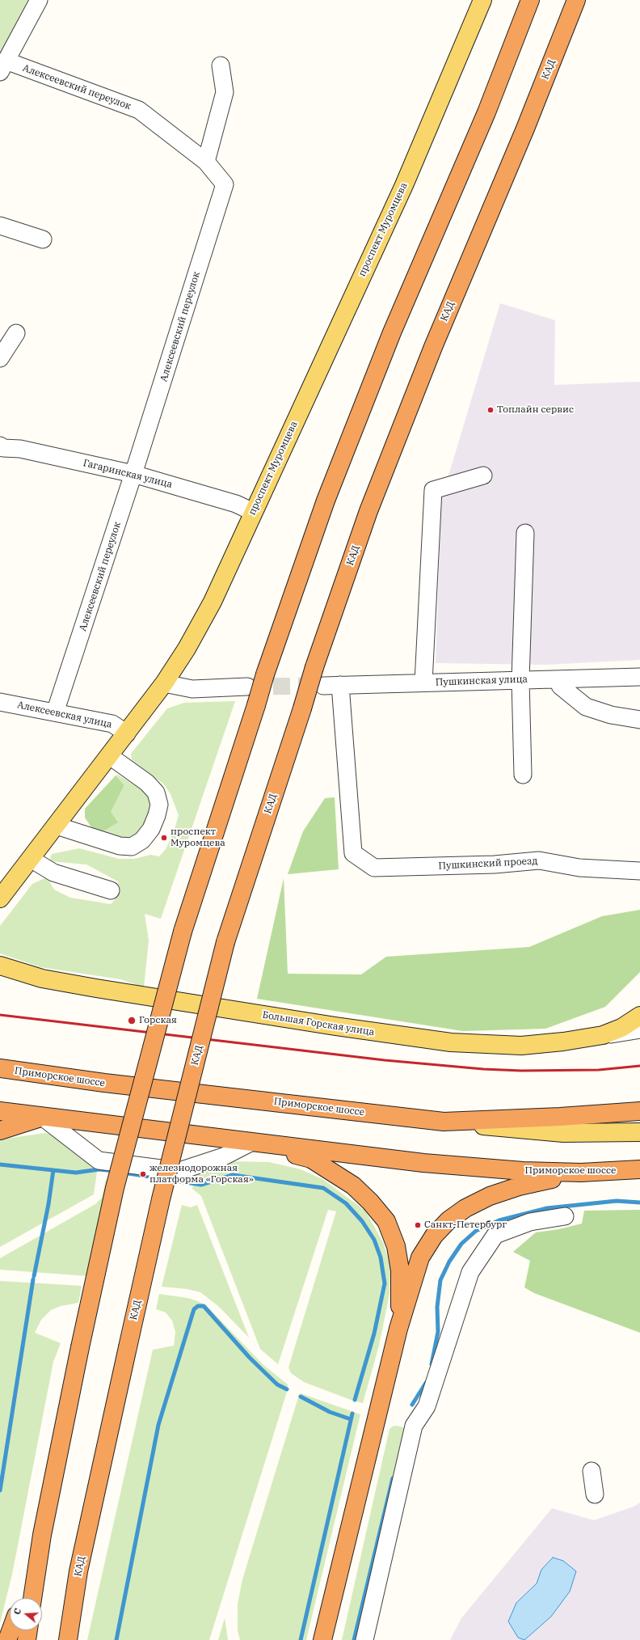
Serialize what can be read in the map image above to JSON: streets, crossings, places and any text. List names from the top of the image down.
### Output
{
  "streets": {
    "highway": ["КАД", "Приморское шоссе"],
    "main road": ["проспект Муромцева", "Большая Горская улица"],
    "street": [
      "Алексеевский переулок",
      "Гагаринская улица",
      "Пушкинская улица",
      "Алексеевская улица",
      "Пушкинский проезд"
    ]
  },
  "crossings": [
    ["Алексеевский переулок", "Гагаринская улица"],
    ["Алексеевский переулок", "Алексеевская улица"],
    ["проспект Муромцева", "Гагаринская улица"],
    ["проспект Муромцева", "Алексеевская улица"],
    ["Пушкинская улица", "Пушкинский проезд"]
  ],
  "places": [
    "Топлайн сервис",
    "проспект Муромцева",
    "Горская",
    "железнодорожная платформа «Горская»",
    "Санкт-Петербург"
  ],
  "north": "left"
}
